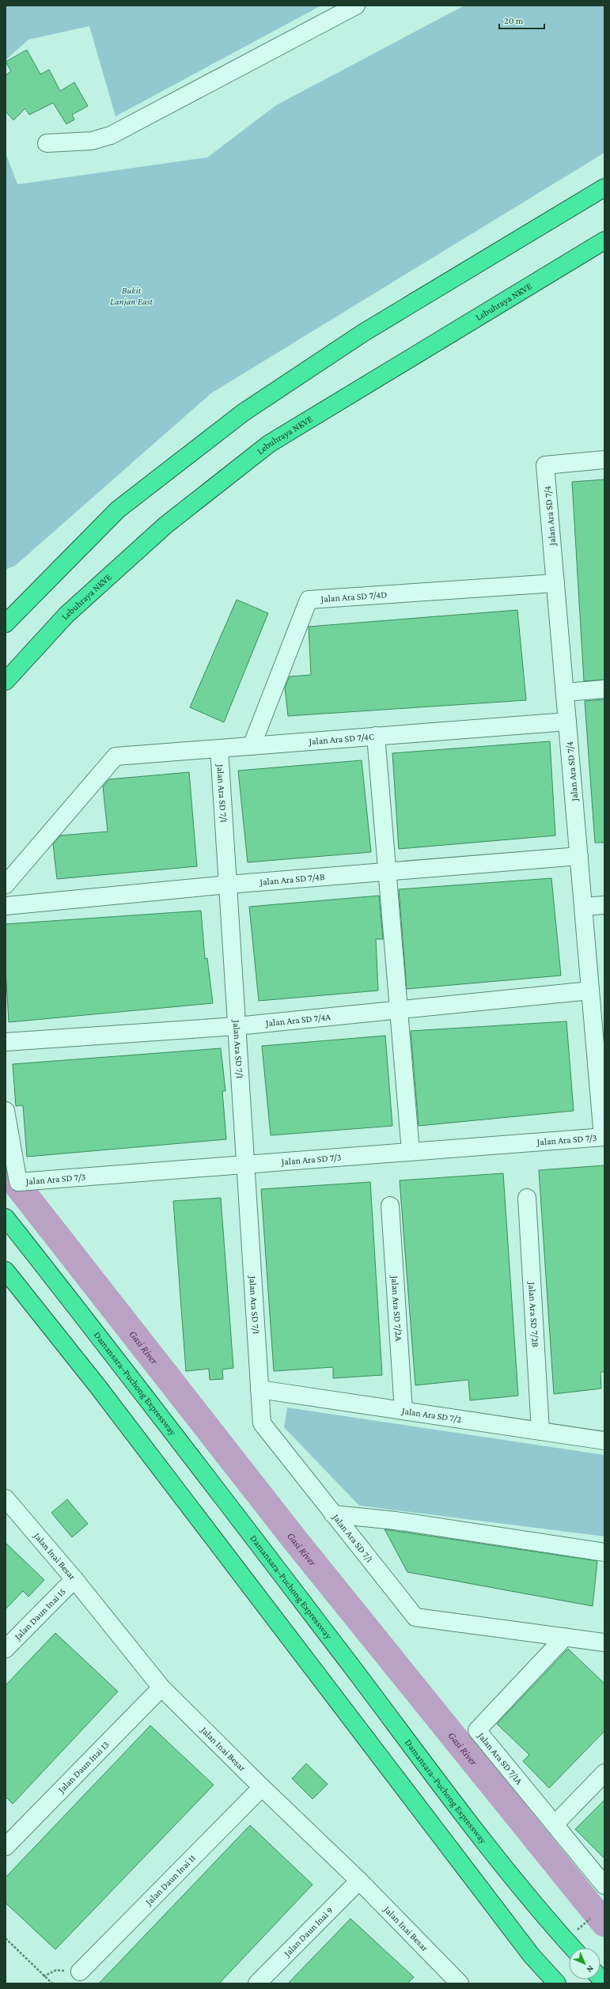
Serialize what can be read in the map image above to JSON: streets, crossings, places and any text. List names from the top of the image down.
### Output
{
  "streets": {
    "highway": ["Lebuhraya NKVE", "Damansara–Puchong Expressway"],
    "street": [
      "Jalan Ara SD 7/4",
      "Jalan Ara SD 7/4D",
      "Jalan Ara SD 7/4C",
      "Jalan Ara SD 7/1",
      "Jalan Ara SD 7/4B",
      "Jalan Ara SD 7/4A",
      "Jalan Ara SD 7/3",
      "Jalan Ara SD 7/2A",
      "Jalan Ara SD 7/2B",
      "Jalan Ara SD 7/2",
      "Jalan Inai Besar",
      "Jalan Daun Inai 15",
      "Jalan Ara SD 7/1A",
      "Jalan Daun Inai 13",
      "Jalan Daun Inai 11",
      "Jalan Daun Inai 9"
    ]
  },
  "crossings": [
    ["Jalan Ara SD 7/4", "Jalan Ara SD 7/4D"],
    ["Jalan Ara SD 7/4", "Jalan Ara SD 7/4C"],
    ["Jalan Ara SD 7/4", "Jalan Ara SD 7/4B"],
    ["Jalan Ara SD 7/4", "Jalan Ara SD 7/4A"],
    ["Jalan Ara SD 7/4", "Jalan Ara SD 7/3"],
    ["Jalan Ara SD 7/4D", "Jalan Ara SD 7/4C"],
    ["Jalan Ara SD 7/4C", "Jalan Ara SD 7/1"],
    ["Jalan Ara SD 7/1", "Jalan Ara SD 7/4B"],
    ["Jalan Ara SD 7/1", "Jalan Ara SD 7/4A"],
    ["Jalan Ara SD 7/1", "Jalan Ara SD 7/3"],
    ["Jalan Ara SD 7/1", "Jalan Ara SD 7/2"],
    ["Jalan Ara SD 7/1", "Jalan Ara SD 7/1A"],
    ["Jalan Ara SD 7/2A", "Jalan Ara SD 7/2"],
    ["Jalan Ara SD 7/2B", "Jalan Ara SD 7/2"],
    ["Jalan Inai Besar", "Jalan Daun Inai 15"],
    ["Jalan Inai Besar", "Jalan Daun Inai 13"],
    ["Jalan Inai Besar", "Jalan Daun Inai 11"],
    ["Jalan Inai Besar", "Jalan Daun Inai 9"]
  ],
  "water": ["Gasi River"],
  "parks": ["Bukit Lanjan East"],
  "scale_bar": "20 m",
  "north": "bottom right"
}
